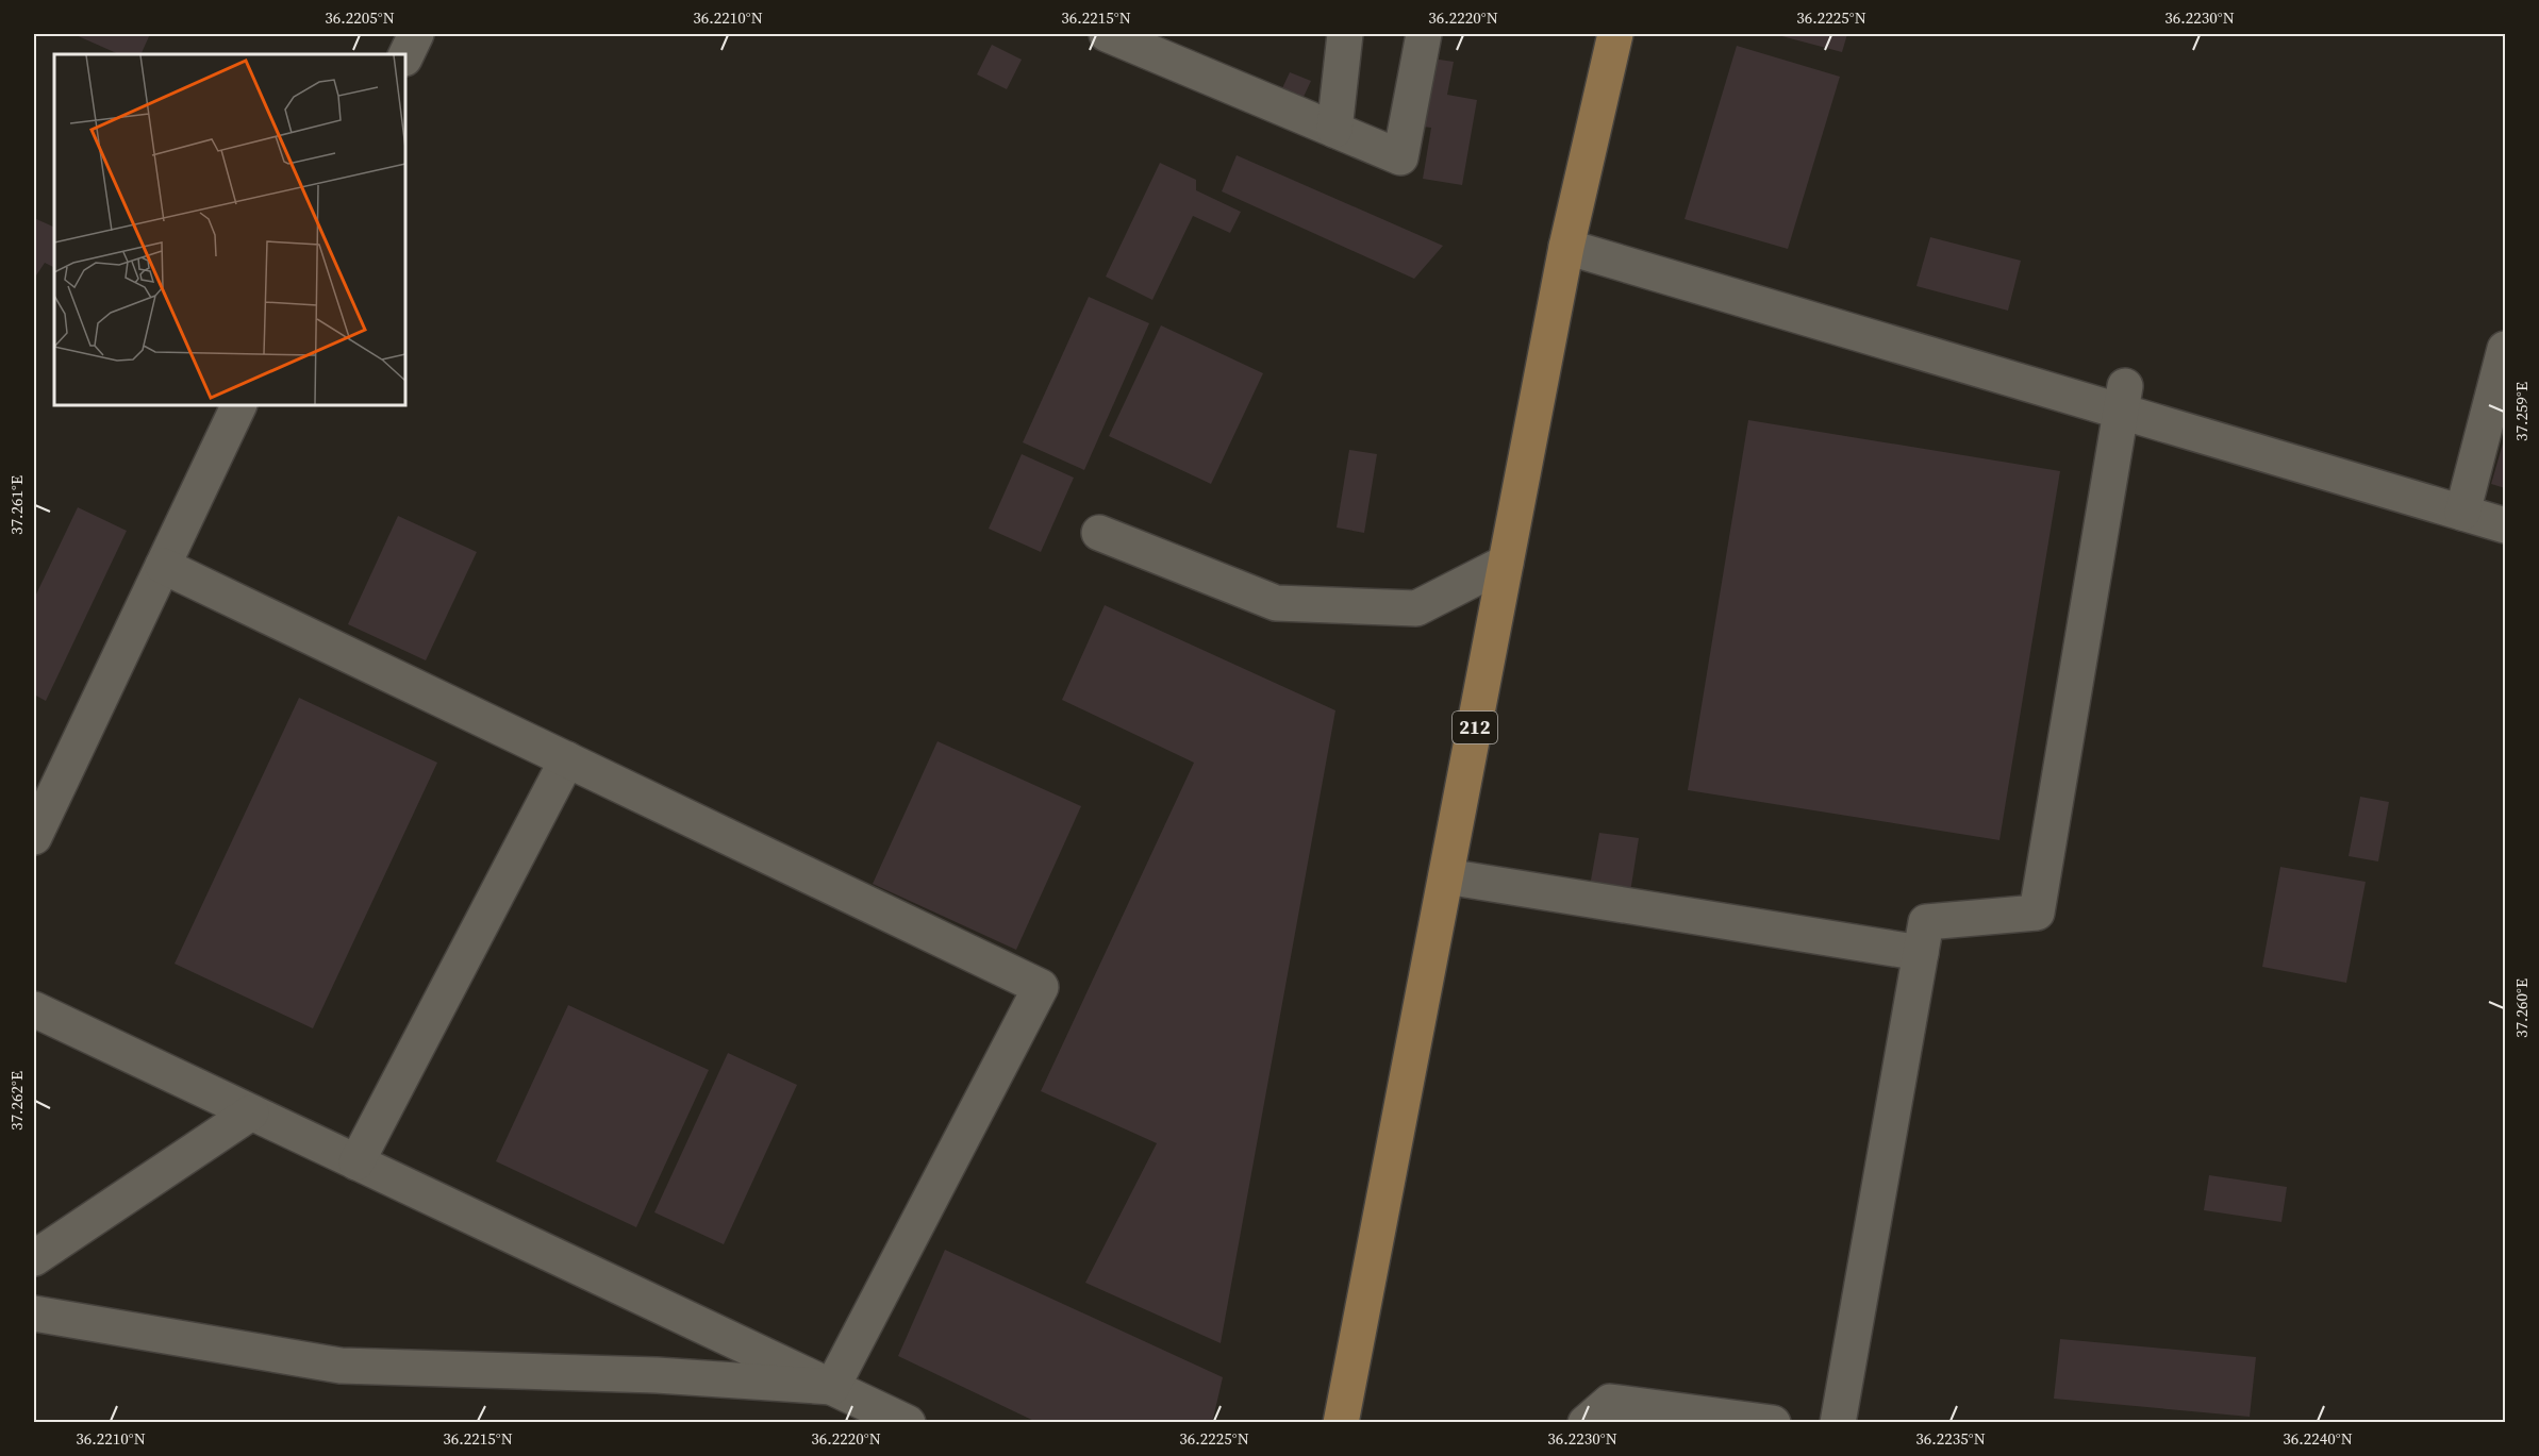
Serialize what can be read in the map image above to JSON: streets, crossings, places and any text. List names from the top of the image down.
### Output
{
  "streets": {
    "main road": ["212"]
  },
  "coordinates": [
    "36.2205°N",
    "36.2210°N",
    "36.2215°N",
    "36.2220°N",
    "36.2225°N",
    "36.2230°N",
    "37.259°E",
    "37.261°E",
    "37.260°E",
    "37.262°E",
    "36.2235°N",
    "36.2240°N"
  ]
}
